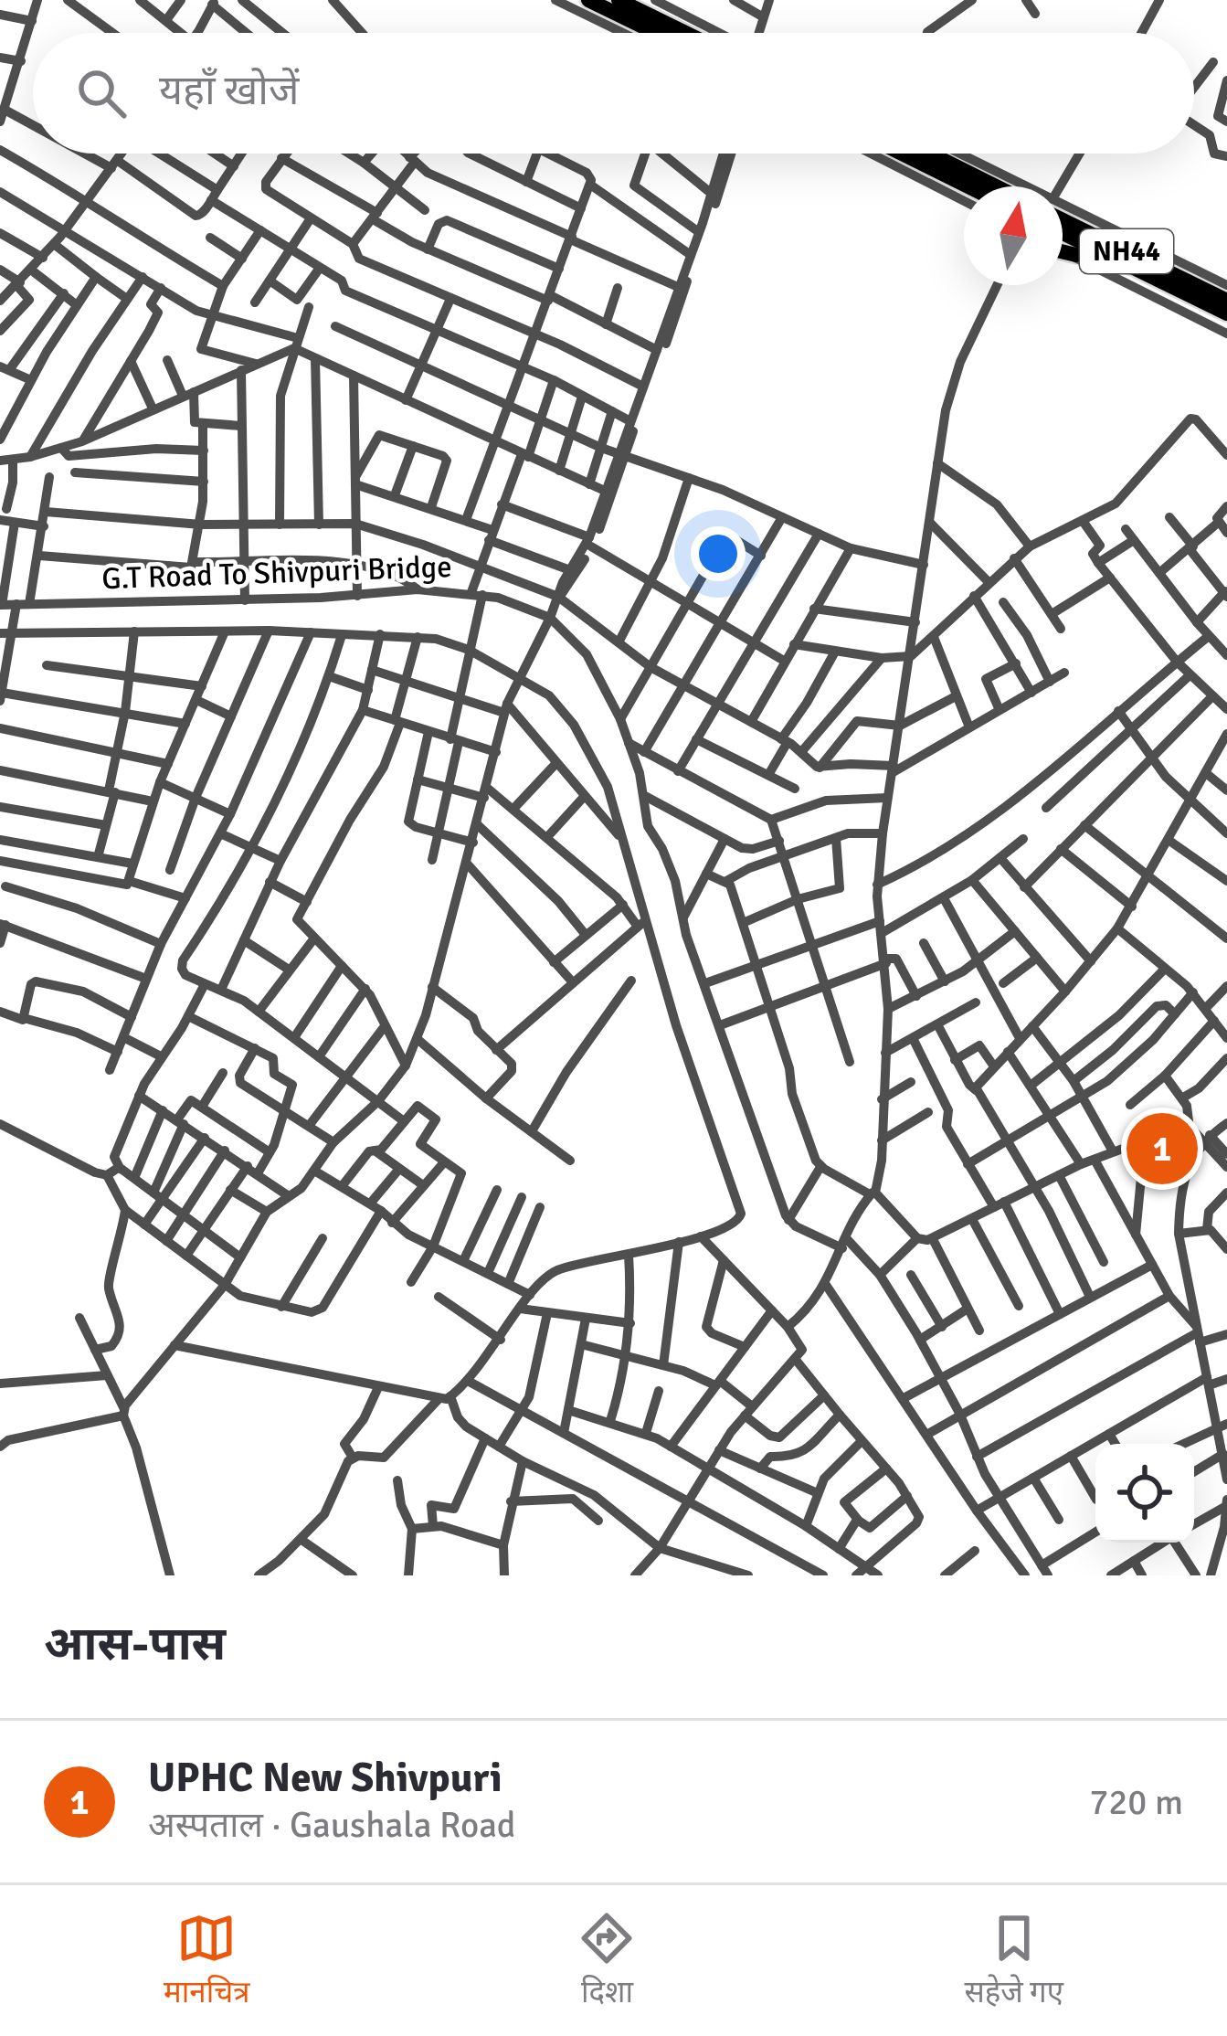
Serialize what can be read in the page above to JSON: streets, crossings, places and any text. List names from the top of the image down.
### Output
{
  "streets": {
    "highway": ["NH44"],
    "street": ["G.T Road To Shivpuri Bridge"]
  },
  "north": "top",
  "page": {
    "search": "यहाँ खोजें",
    "pins": "1",
    "heading": "आस-पास",
    "list": [
      {
        "mark": "1",
        "name": "UPHC New Shivpuri",
        "note": "अस्पताल · Gaushala Road",
        "value": "720 m"
      }
    ],
    "nav": ["मानचित्र", "दिशा", "सहेजे गए"]
  }
}
